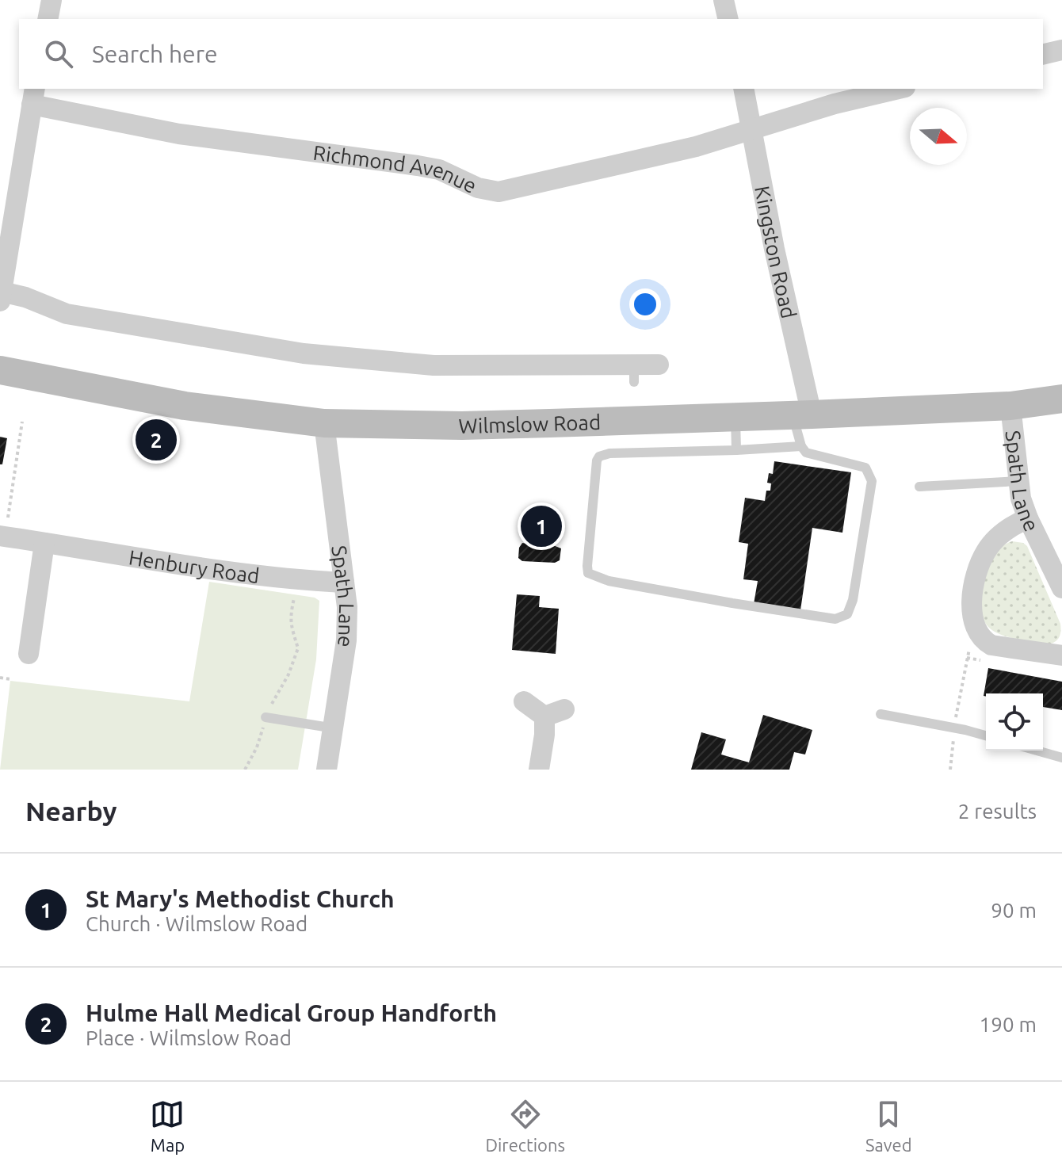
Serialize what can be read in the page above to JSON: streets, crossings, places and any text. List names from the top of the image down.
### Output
{
  "streets": {
    "main road": ["Wilmslow Road"],
    "street": [
      "Richmond Avenue",
      "Kingston Road",
      "Spath Lane",
      "Henbury Road"
    ]
  },
  "crossings": [
    ["Richmond Avenue", "Kingston Road"],
    ["Kingston Road", "Wilmslow Road"],
    ["Wilmslow Road", "Spath Lane"],
    ["Spath Lane", "Henbury Road"]
  ],
  "north": "right",
  "page": {
    "search": "Search here",
    "pins": ["2", "1"],
    "heading": ["Nearby", "2 results"],
    "list": [
      {
        "mark": "1",
        "name": "St Mary's Methodist Church",
        "note": "Church · Wilmslow Road",
        "value": "90 m"
      },
      {
        "mark": "2",
        "name": "Hulme Hall Medical Group Handforth",
        "note": "Place · Wilmslow Road",
        "value": "190 m"
      }
    ],
    "nav": ["Map", "Directions", "Saved"]
  }
}
